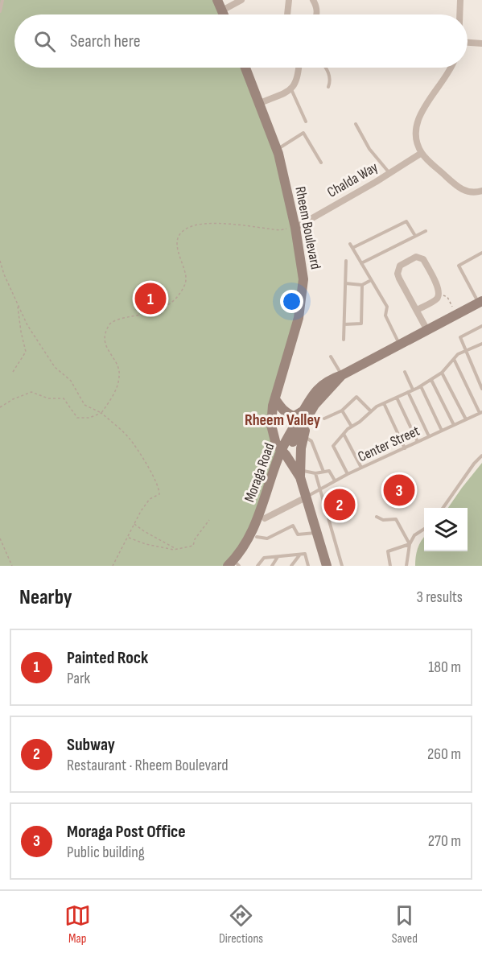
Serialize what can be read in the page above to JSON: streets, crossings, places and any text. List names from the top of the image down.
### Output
{
  "streets": {
    "main road": ["Rheem Boulevard", "Moraga Road"],
    "street": ["Chalda Way"],
    "lane": ["Center Street"]
  },
  "crossings": [
    ["Chalda Way", "Rheem Boulevard"],
    ["Rheem Boulevard", "Center Street"],
    ["Rheem Boulevard", "Moraga Road"]
  ],
  "districts": ["Rheem Valley"],
  "page": {
    "search": "Search here",
    "pins": ["1", "3", "2"],
    "heading": ["Nearby", "3 results"],
    "list": [
      {
        "mark": "1",
        "name": "Painted Rock",
        "note": "Park",
        "value": "180 m"
      },
      {
        "mark": "2",
        "name": "Subway",
        "note": "Restaurant · Rheem Boulevard",
        "value": "260 m"
      },
      {
        "mark": "3",
        "name": "Moraga Post Office",
        "note": "Public building",
        "value": "270 m"
      }
    ],
    "nav": ["Map", "Directions", "Saved"]
  }
}
